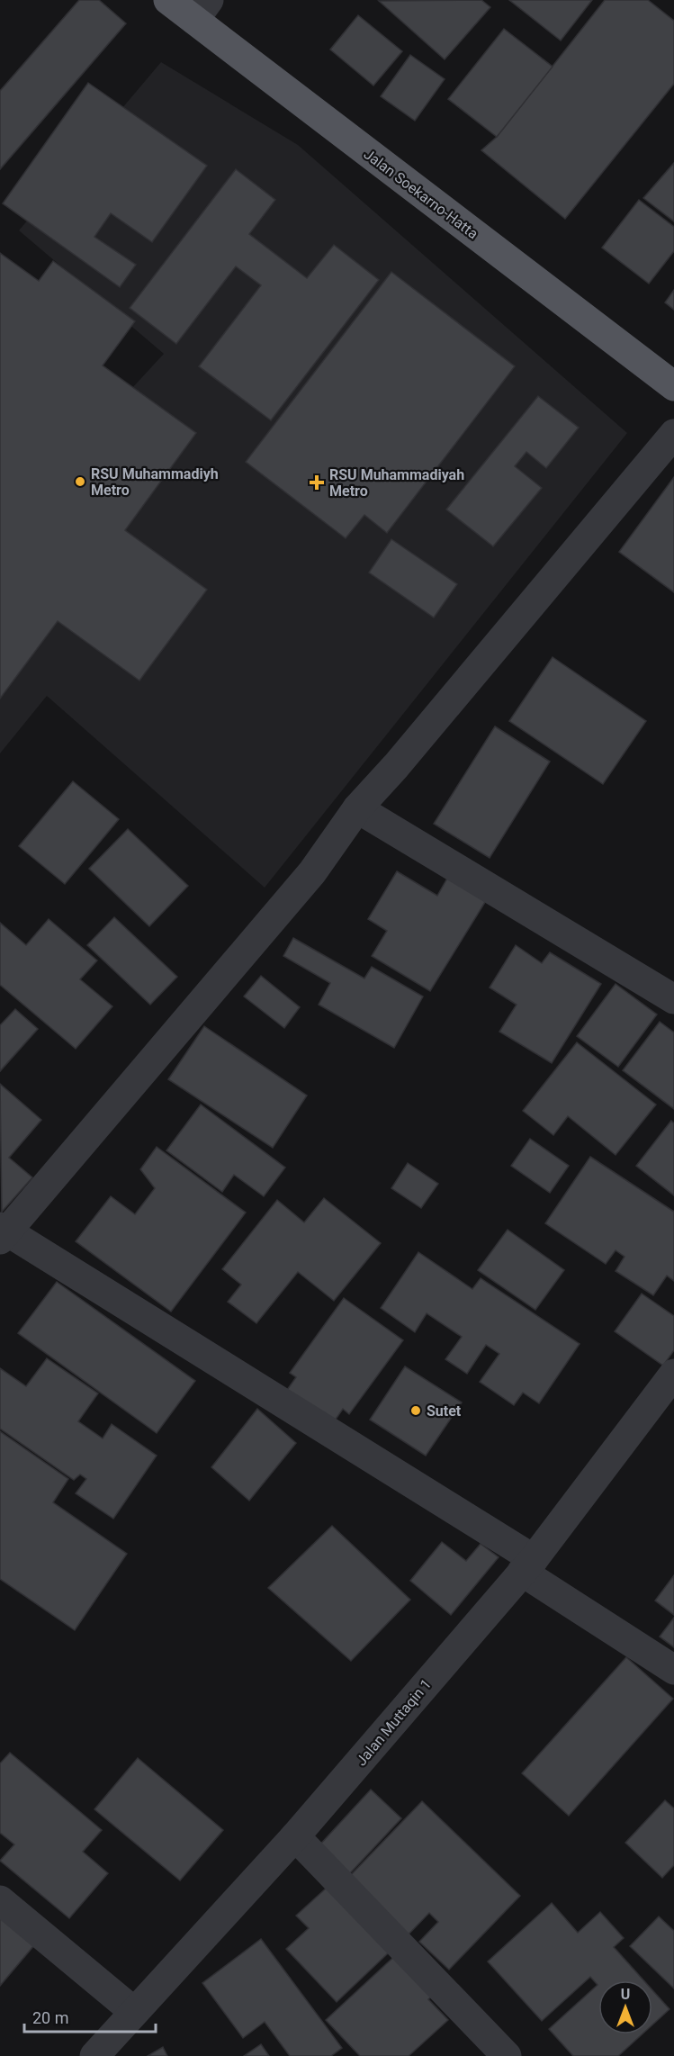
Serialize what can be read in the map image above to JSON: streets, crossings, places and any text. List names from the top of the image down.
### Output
{
  "streets": {
    "main road": ["Jalan Soekarno-Hatta"],
    "street": ["Jalan Muttaqin 1"]
  },
  "places": {
    "other": ["RSU Muhammadiyh Metro", "Sutet"],
    "health": ["RSU Muhammadiyah Metro"]
  },
  "scale_bar": "20 m",
  "north": "top"
}
